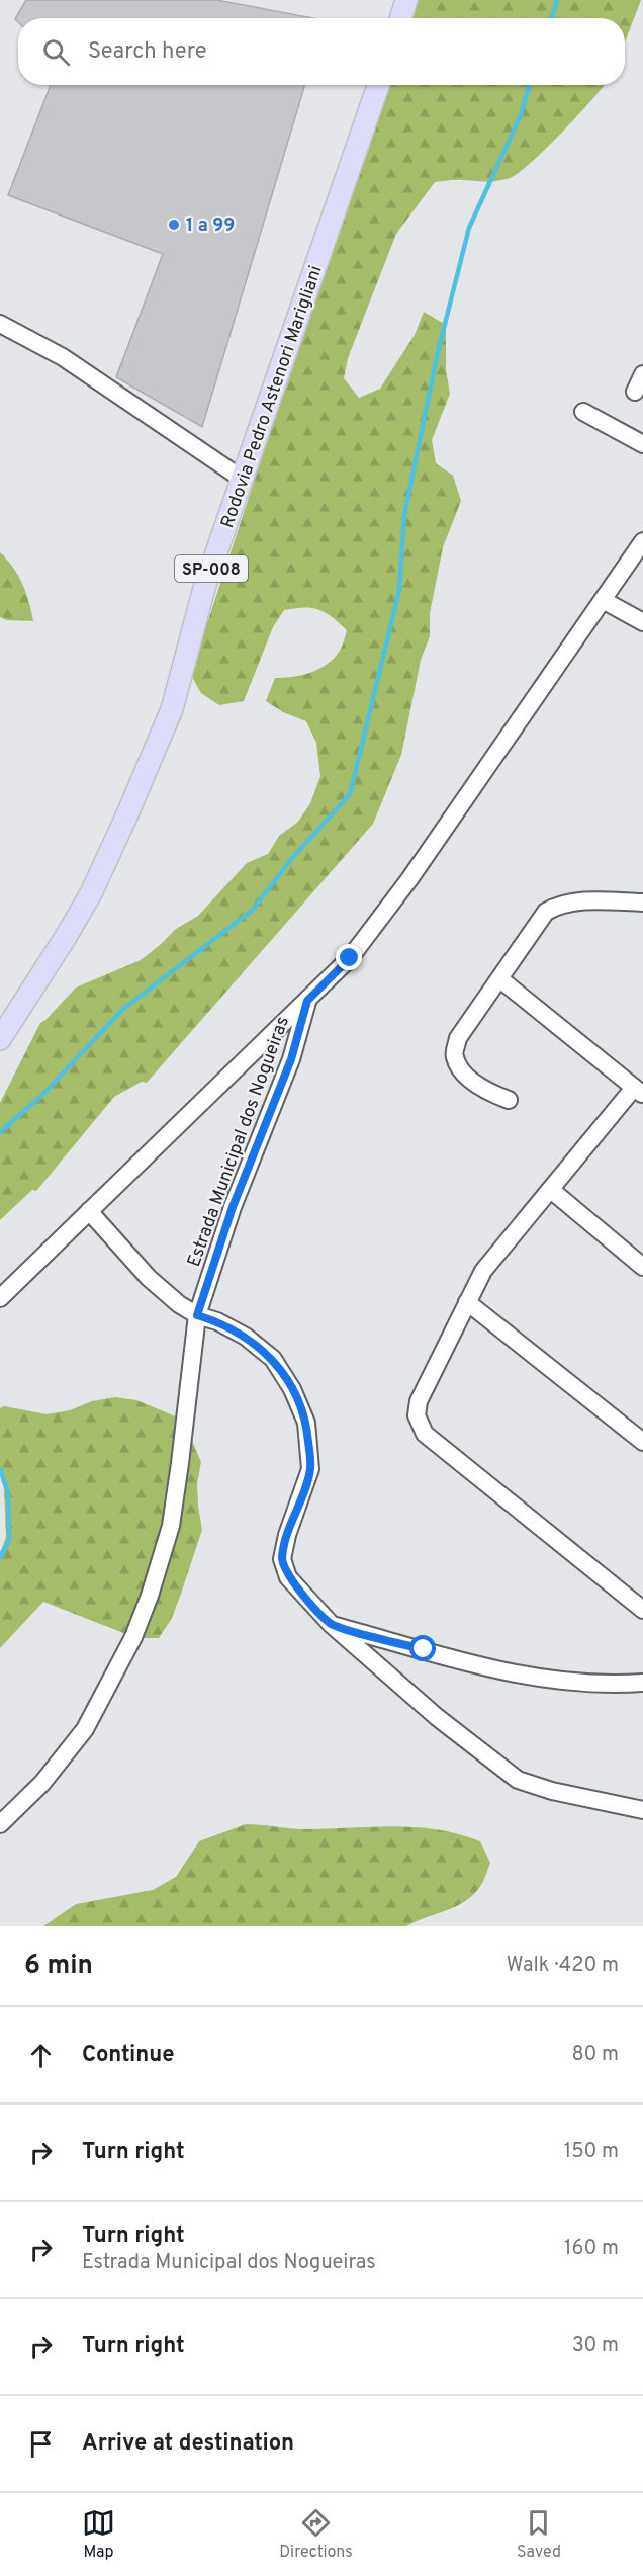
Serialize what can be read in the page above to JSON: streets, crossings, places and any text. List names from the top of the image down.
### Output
{
  "streets": {
    "main road": ["Rodovia Pedro Astenori Marigliani", "SP-008"],
    "street": ["Estrada Municipal dos Nogueiras"]
  },
  "places": ["1 a 99"],
  "page": {
    "search": "Search here",
    "heading": ["6 min", "Walk · 420 m"],
    "list": [
      ["Continue", "80 m"],
      ["Turn right", "150 m"],
      ["Turn right", "Estrada Municipal dos Nogueiras", "160 m"],
      ["Turn right", "30 m"],
      "Arrive at destination"
    ],
    "nav": ["Map", "Directions", "Saved"]
  }
}
